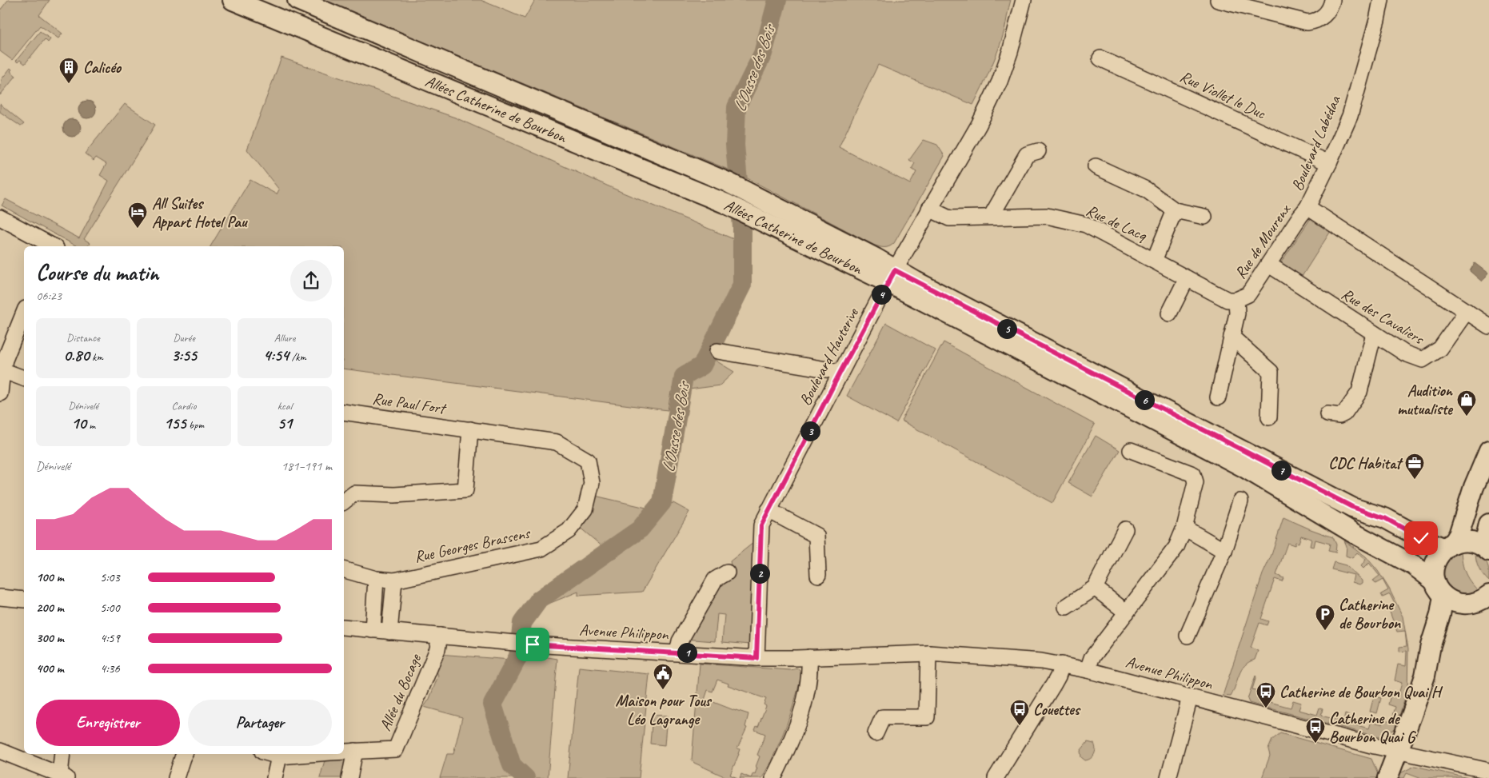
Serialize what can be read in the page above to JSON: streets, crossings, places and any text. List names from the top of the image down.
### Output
{
  "streets": {
    "main road": ["Allées Catherine de Bourbon"],
    "street": [
      "Rue Viollet le Duc",
      "Boulevard Labédaa",
      "Rue de Lacq",
      "Rue de Mourenx",
      "Rue des Cavaliers",
      "Boulevard Hauterive",
      "Rue Paul Fort",
      "Rue Georges Brassens",
      "Avenue Philippon",
      "Allée du Bocage"
    ]
  },
  "crossings": [
    ["Rue Viollet le Duc", "Boulevard Labédaa"],
    ["Allées Catherine de Bourbon", "Boulevard Hauterive"],
    ["Boulevard Labédaa", "Rue de Mourenx"],
    ["Boulevard Labédaa", "Rue des Cavaliers"],
    ["Rue de Lacq", "Rue de Mourenx"],
    ["Rue de Lacq", "Boulevard Hauterive"],
    ["Rue de Mourenx", "Rue des Cavaliers"],
    ["Boulevard Hauterive", "Avenue Philippon"],
    ["Rue Paul Fort", "Rue Georges Brassens"],
    ["Avenue Philippon", "Allée du Bocage"]
  ],
  "water": ["L'Ousse des Bois"],
  "places": {
    "building": ["Calicéo"],
    "hotel": ["All Suites Appart Hotel Pau"],
    "shop": ["Audition mutualiste"],
    "office": ["CDC Habitat"],
    "parking": ["Catherine de Bourbon"],
    "public building": ["Maison pour Tous Léo Lagrange"],
    "bus stop": ["Catherine de Bourbon Quai H", "Couettes", "Catherine de Bourbon Quai G"]
  },
  "page": {
    "heading": ["Course du matin", "06:23"],
    "pins": [
      "4",
      "5",
      "6",
      "3",
      "7",
      "2",
      "1"
    ],
    "stats": [
      ["Distance", "0.80 km"],
      ["Durée", "3:55"],
      ["Allure", "4:54 /km"],
      ["Dénivelé", "10 m"],
      ["Cardio", "155 bpm"],
      ["kcal", "51"]
    ],
    "chart": ["Dénivelé", "181–191 m"],
    "list": [
      {
        "name": "100 m",
        "note": "5:03"
      },
      {
        "name": "200 m",
        "note": "5:00"
      },
      {
        "name": "300 m",
        "note": "4:59"
      },
      {
        "name": "400 m",
        "note": "4:36"
      }
    ],
    "buttons": ["Enregistrer", "Partager"]
  }
}
